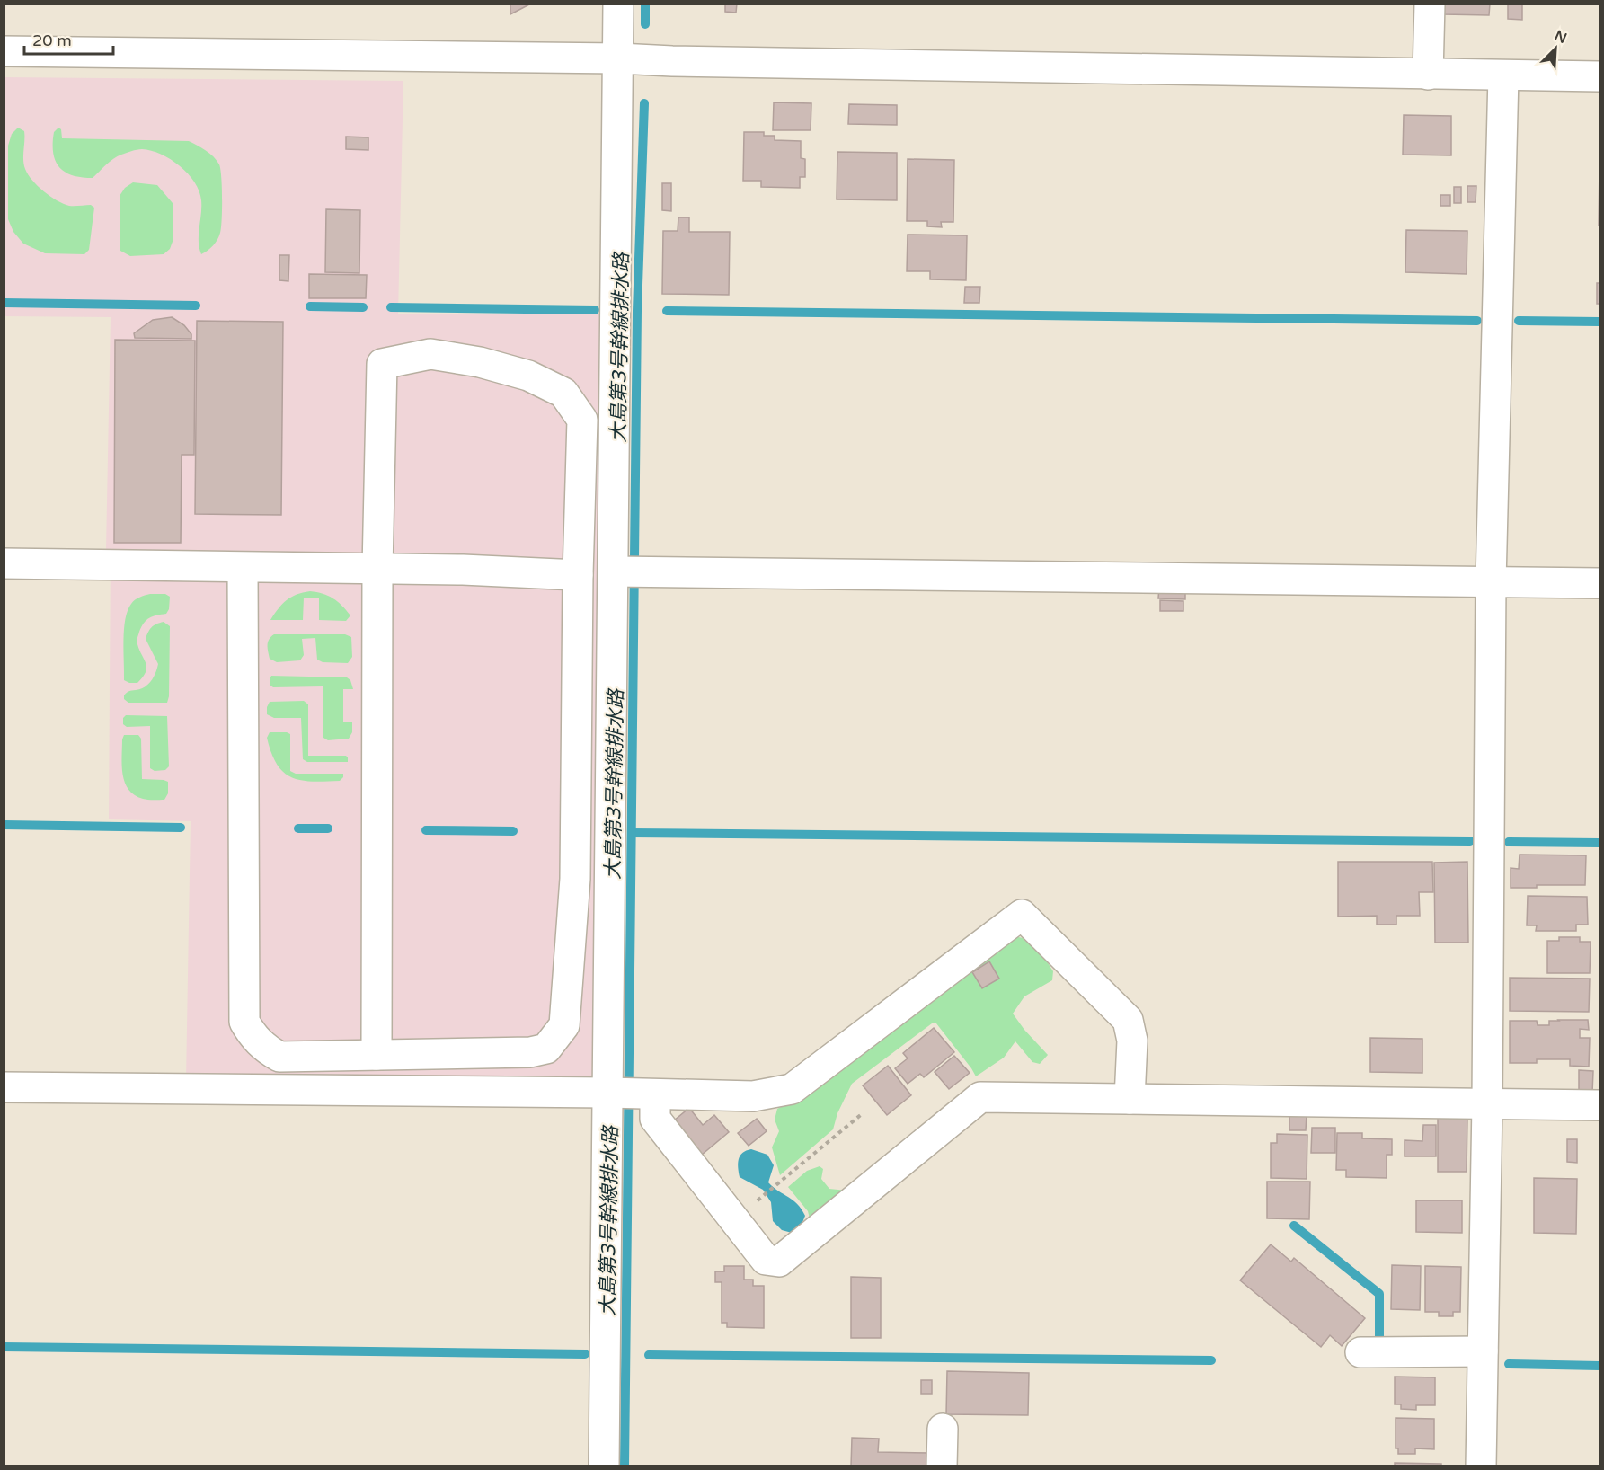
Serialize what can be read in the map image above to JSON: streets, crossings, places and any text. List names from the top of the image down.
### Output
{
  "water": ["大島第3号幹線排水路"],
  "scale_bar": "20 m",
  "north": "top right"
}
